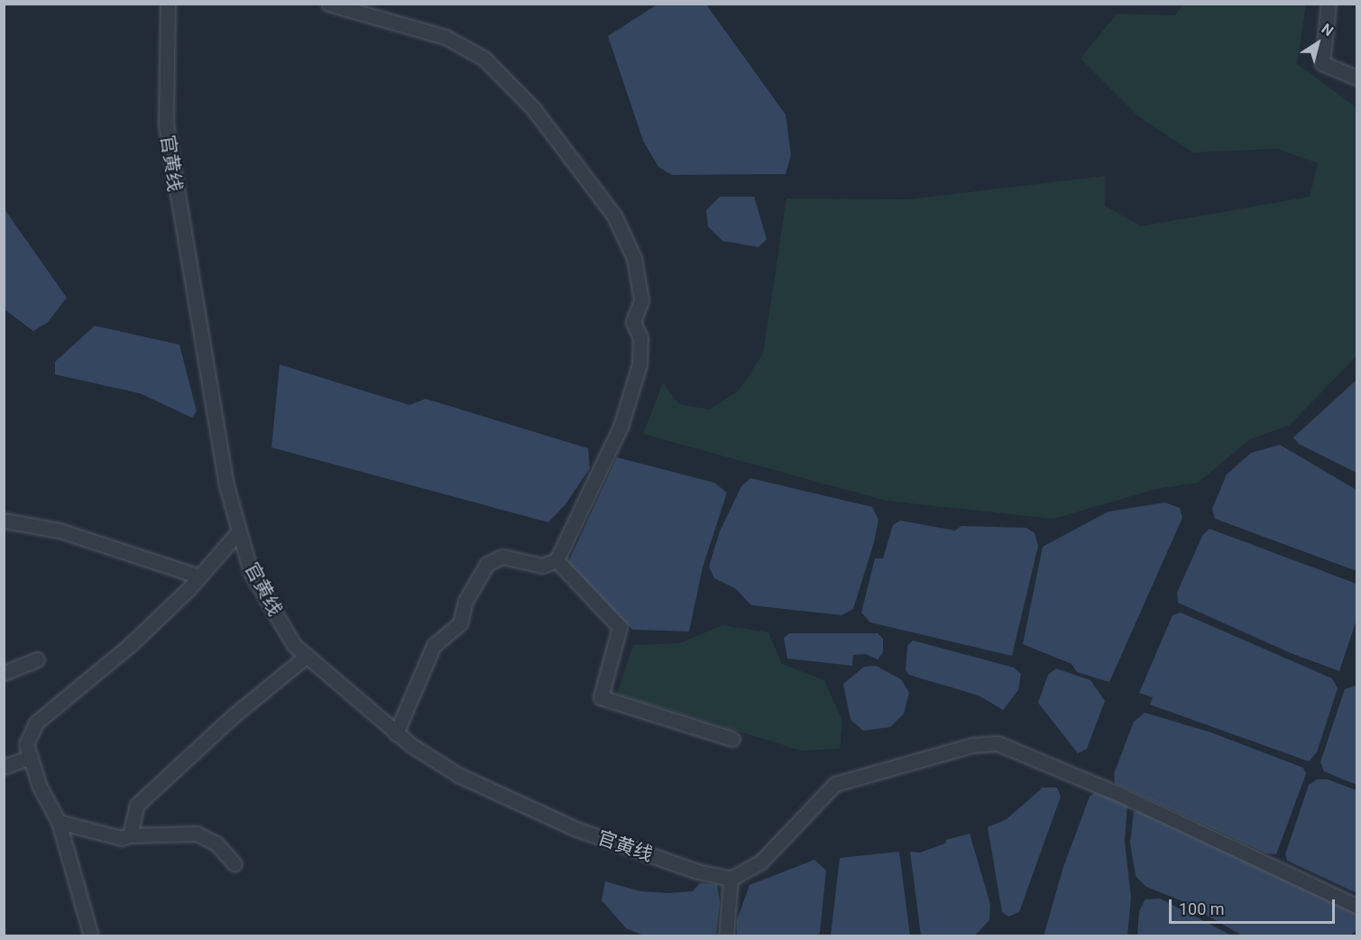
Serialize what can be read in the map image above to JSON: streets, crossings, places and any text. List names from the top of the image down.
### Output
{
  "streets": {
    "street": ["官黄线"]
  },
  "scale_bar": "100 m",
  "north": "top right"
}
